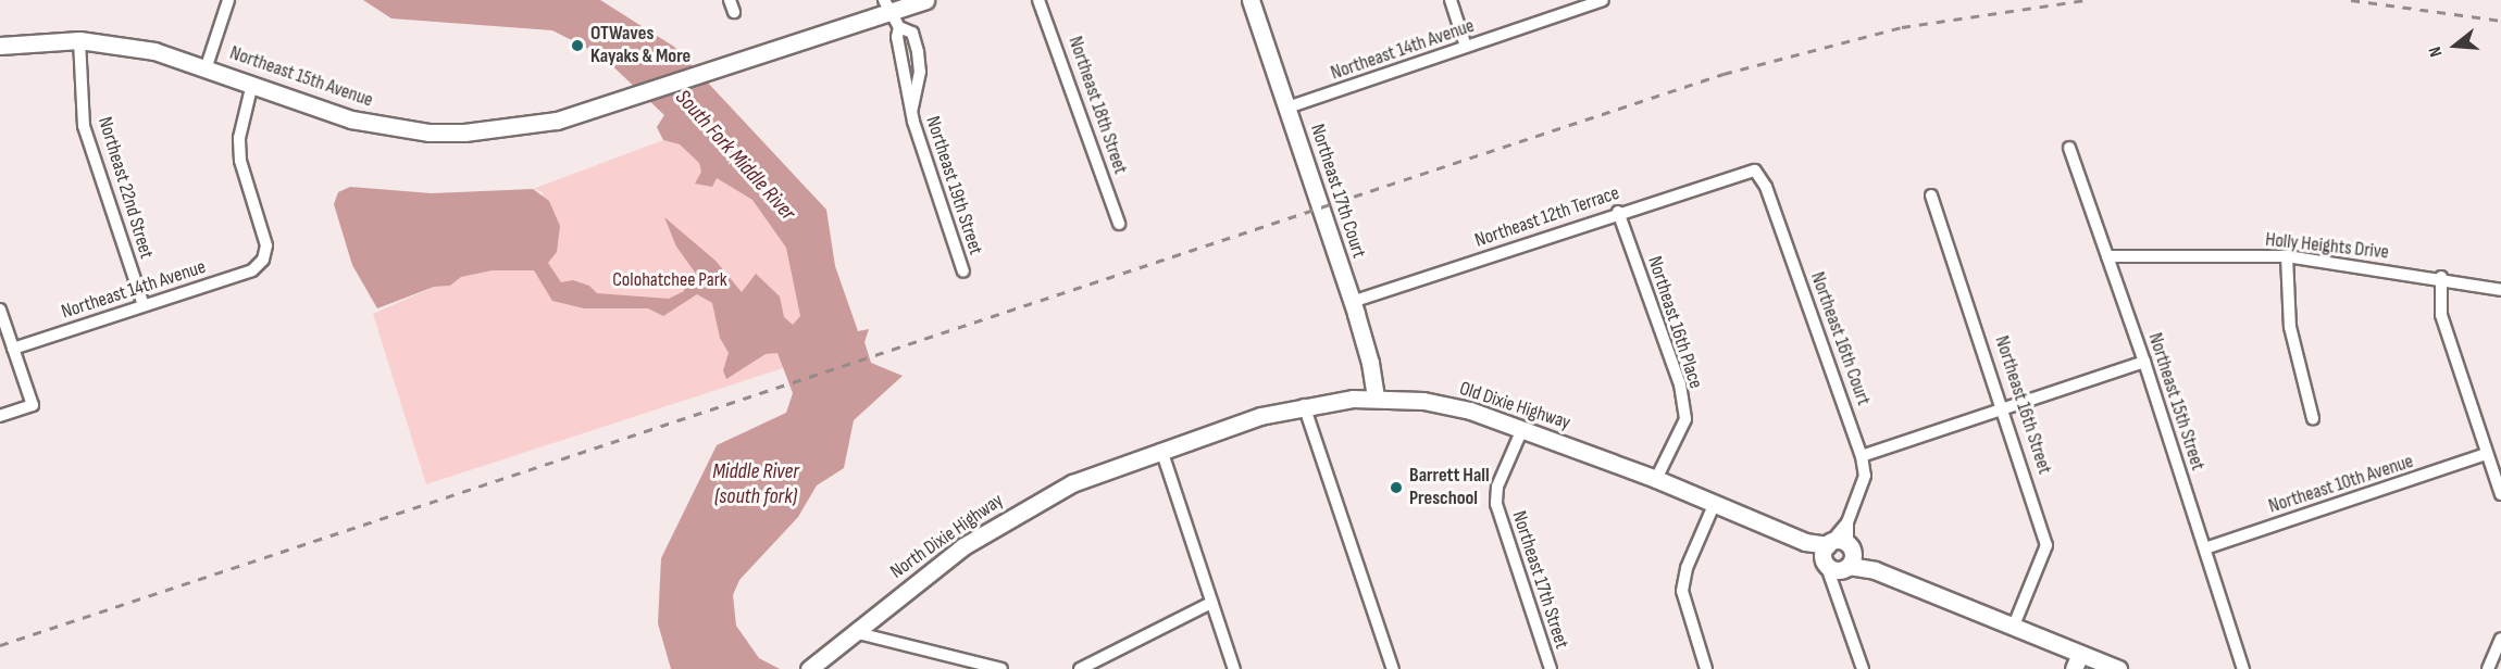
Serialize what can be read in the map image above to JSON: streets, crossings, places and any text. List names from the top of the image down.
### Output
{
  "streets": {
    "street": [
      "Northeast 14th Avenue",
      "Northeast 15th Avenue",
      "Northeast 18th Street",
      "Northeast 19th Street",
      "Northeast 22nd Street",
      "Northeast 17th Court",
      "Northeast 12th Terrace",
      "Holly Heights Drive",
      "Northeast 16th Place",
      "Northeast 16th Court",
      "Northeast 15th Street",
      "Northeast 16th Street",
      "Old Dixie Highway",
      "Northeast 10th Avenue",
      "North Dixie Highway",
      "Northeast 17th Street"
    ]
  },
  "crossings": [
    ["Northeast 14th Avenue", "Northeast 15th Avenue"],
    ["Northeast 14th Avenue", "Northeast 22nd Street"],
    ["Northeast 14th Avenue", "Northeast 17th Court"],
    ["Northeast 15th Avenue", "Northeast 19th Street"],
    ["Northeast 15th Avenue", "Northeast 22nd Street"],
    ["Northeast 17th Court", "Northeast 12th Terrace"],
    ["Northeast 17th Court", "Old Dixie Highway"],
    ["Northeast 12th Terrace", "Northeast 16th Place"],
    ["Northeast 12th Terrace", "Northeast 16th Court"],
    ["Holly Heights Drive", "Northeast 15th Street"],
    ["Northeast 16th Place", "Old Dixie Highway"],
    ["Northeast 16th Court", "Old Dixie Highway"],
    ["Northeast 15th Street", "Northeast 10th Avenue"],
    ["Northeast 16th Street", "Old Dixie Highway"],
    ["Old Dixie Highway", "North Dixie Highway"],
    ["Old Dixie Highway", "Northeast 17th Street"]
  ],
  "water": ["South Fork Middle River", "Middle River (south fork)"],
  "parks": ["Colohatchee Park"],
  "places": ["OTWaves Kayaks & More", "Barrett Hall Preschool"],
  "north": "left"
}
